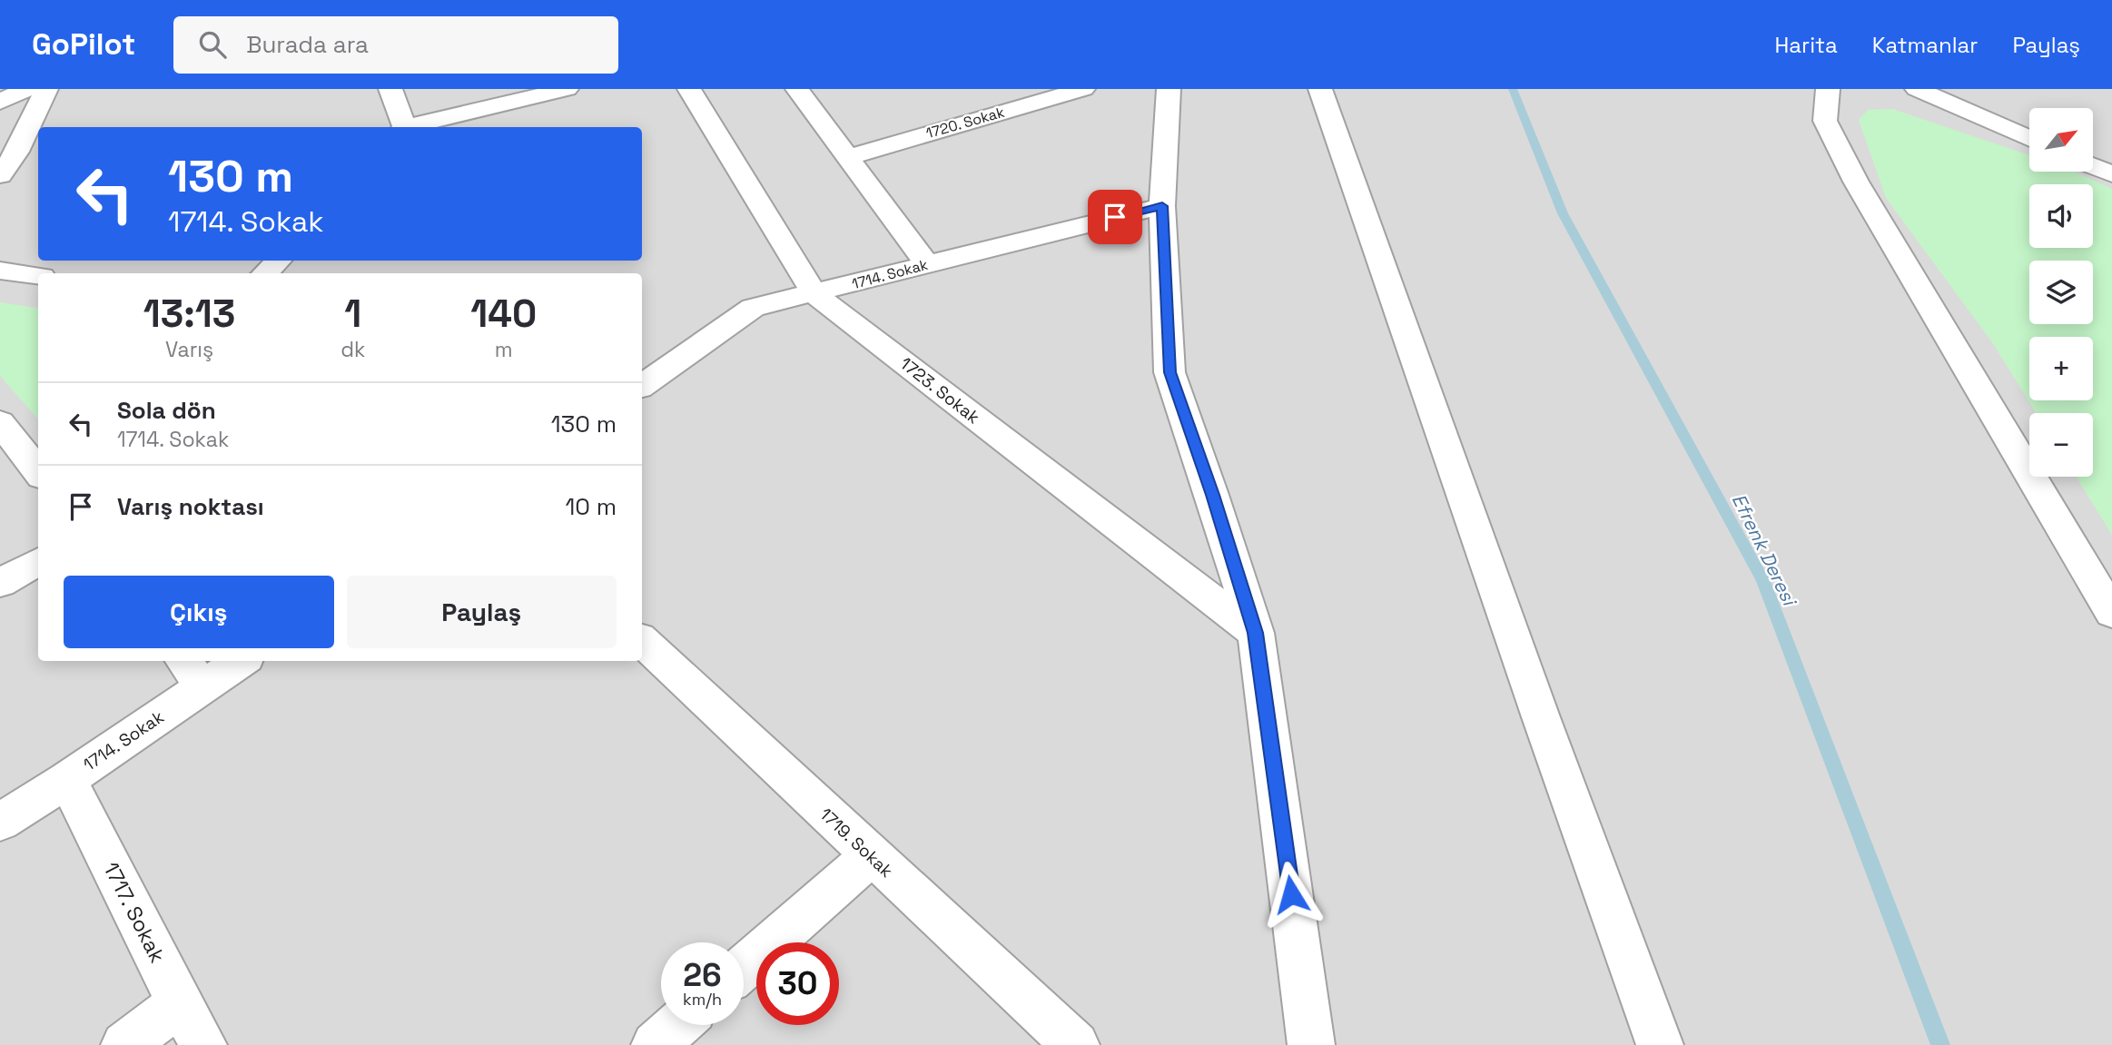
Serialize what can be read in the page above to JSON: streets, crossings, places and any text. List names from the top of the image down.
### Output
{
  "streets": {
    "street": [
      "1720. Sokak",
      "1714. Sokak",
      "1723. Sokak",
      "1719. Sokak",
      "1717. Sokak"
    ]
  },
  "crossings": [
    ["1714. Sokak", "1723. Sokak"],
    ["1714. Sokak", "1717. Sokak"]
  ],
  "water": ["Efrenk Deresi"],
  "north": "top right",
  "page": {
    "header": "GoPilot",
    "search": "Burada ara",
    "nav": ["Harita", "Katmanlar", "Paylaş"],
    "map_buttons": ["+", "−"],
    "turn": ["130 m", "1714. Sokak"],
    "eta": [
      "13:13",
      "Varış",
      "1",
      "dk",
      "140",
      "m"
    ],
    "list": [
      {
        "name": "Sola dön",
        "note": "1714. Sokak",
        "value": "130 m"
      },
      {
        "name": "Varış noktası",
        "value": "10 m"
      }
    ],
    "buttons": ["Çıkış", "Paylaş"],
    "speed": "26 km/h",
    "limit": "30"
  }
}
